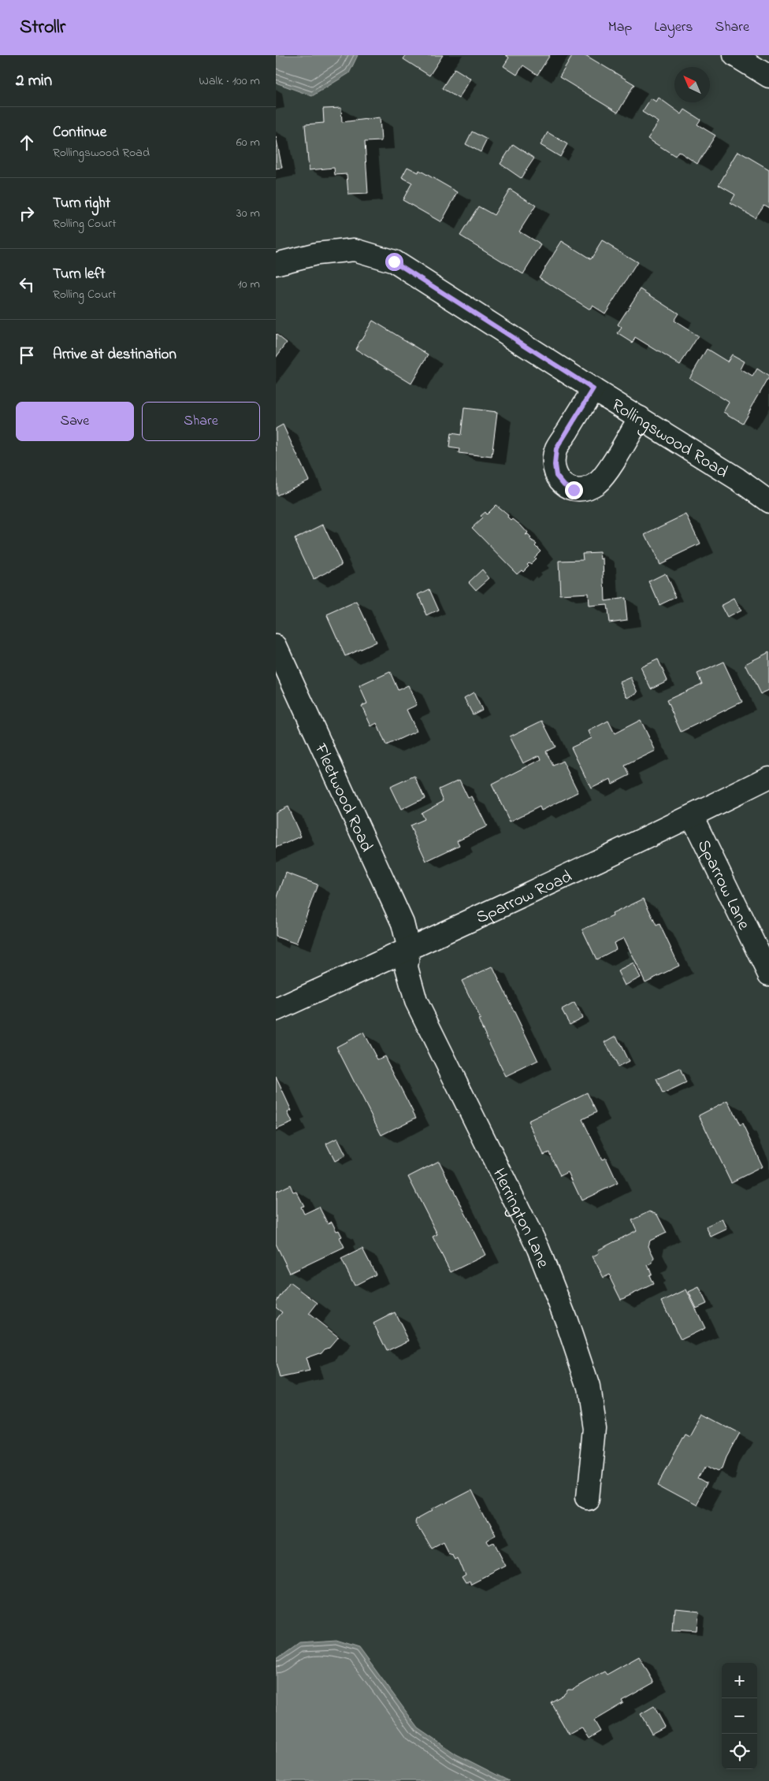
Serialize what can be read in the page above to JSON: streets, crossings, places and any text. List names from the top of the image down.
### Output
{
  "streets": {
    "street": [
      "Rollingswood Road",
      "Fleetwood Road",
      "Sparrow Lane",
      "Sparrow Road",
      "Herrington Lane"
    ]
  },
  "crossings": [
    ["Fleetwood Road", "Sparrow Road"],
    ["Fleetwood Road", "Herrington Lane"],
    ["Sparrow Lane", "Sparrow Road"],
    ["Sparrow Road", "Herrington Lane"]
  ],
  "north": "top left",
  "page": {
    "header": "Strollr",
    "nav": ["Map", "Layers", "Share"],
    "heading": ["2 min", "Walk · 100 m"],
    "list": [
      ["Continue", "Rollingswood Road", "60 m"],
      ["Turn right", "Rolling Court", "30 m"],
      ["Turn left", "Rolling Court", "10 m"],
      "Arrive at destination"
    ],
    "buttons": ["Save", "Share"],
    "map_buttons": ["+", "−"]
  }
}
